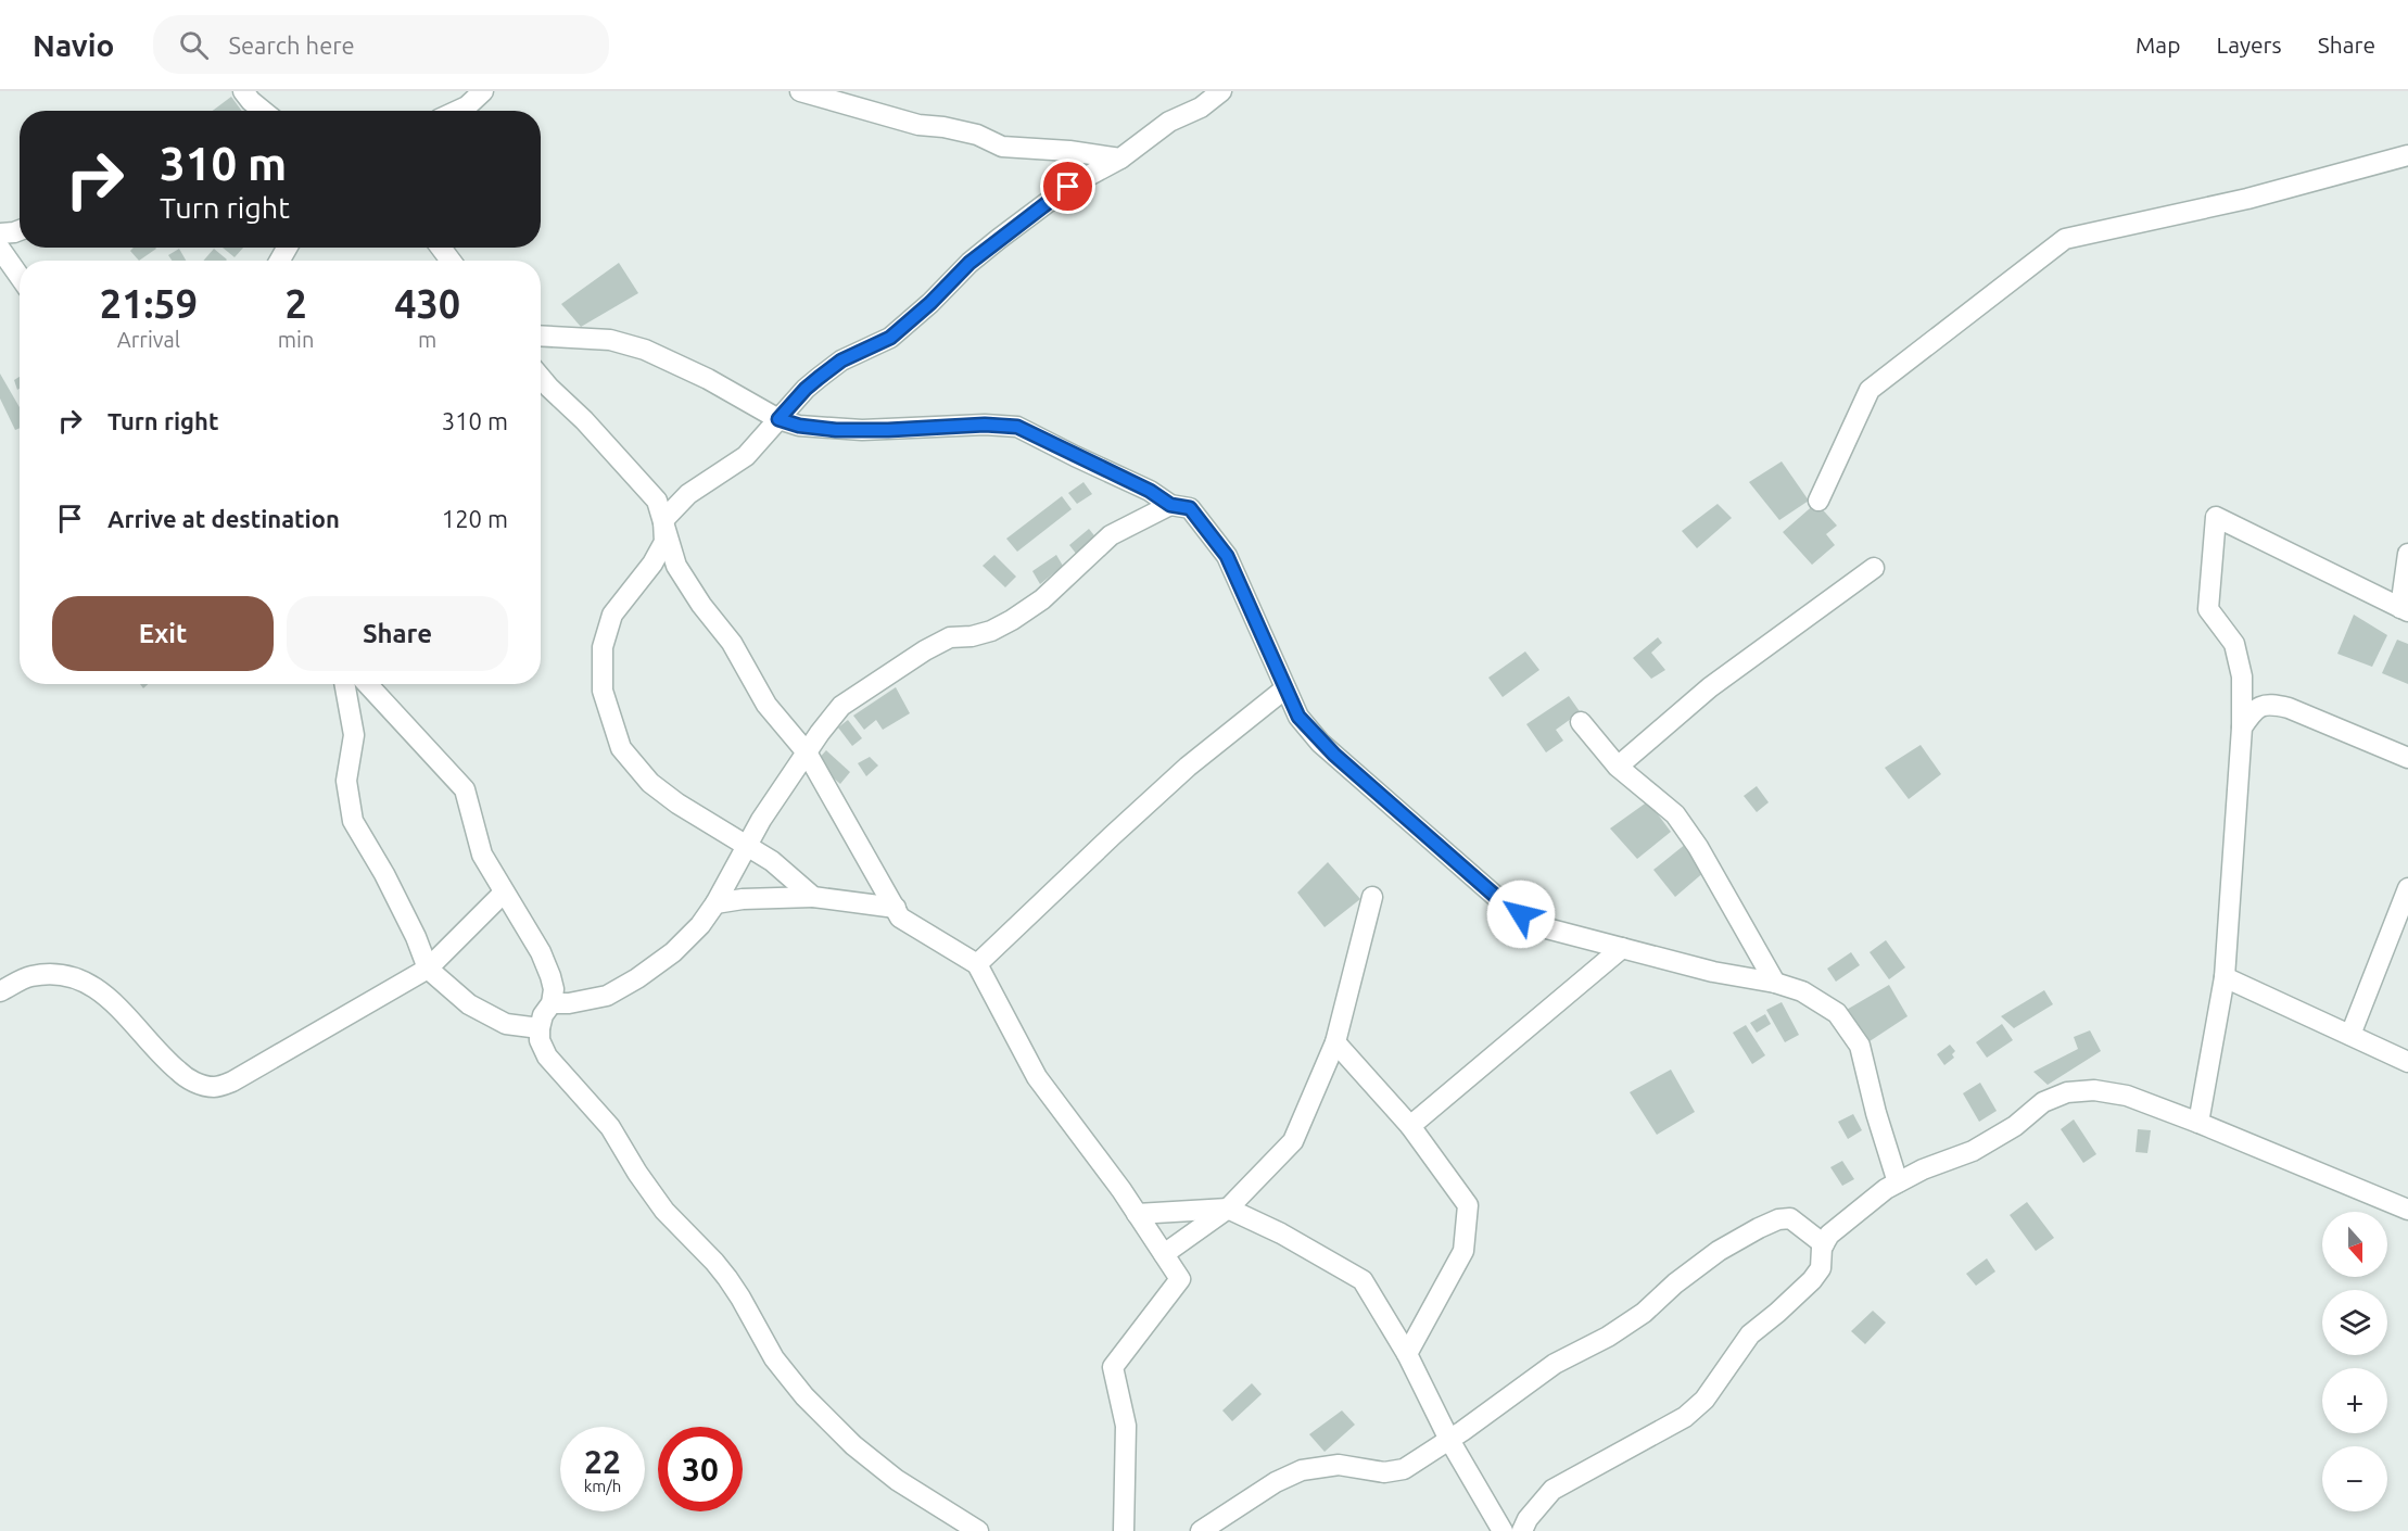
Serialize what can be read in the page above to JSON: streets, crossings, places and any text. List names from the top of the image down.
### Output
{
  "north": "bottom",
  "page": {
    "header": "Navio",
    "search": "Search here",
    "nav": ["Map", "Layers", "Share"],
    "turn": ["310 m", "Turn right"],
    "eta": [
      "21:59",
      "Arrival",
      "2",
      "min",
      "430",
      "m"
    ],
    "list": [
      {
        "name": "Turn right",
        "value": "310 m"
      },
      {
        "name": "Arrive at destination",
        "value": "120 m"
      }
    ],
    "buttons": ["Exit", "Share"],
    "map_buttons": ["+", "−"],
    "speed": "22 km/h",
    "limit": "30"
  }
}
